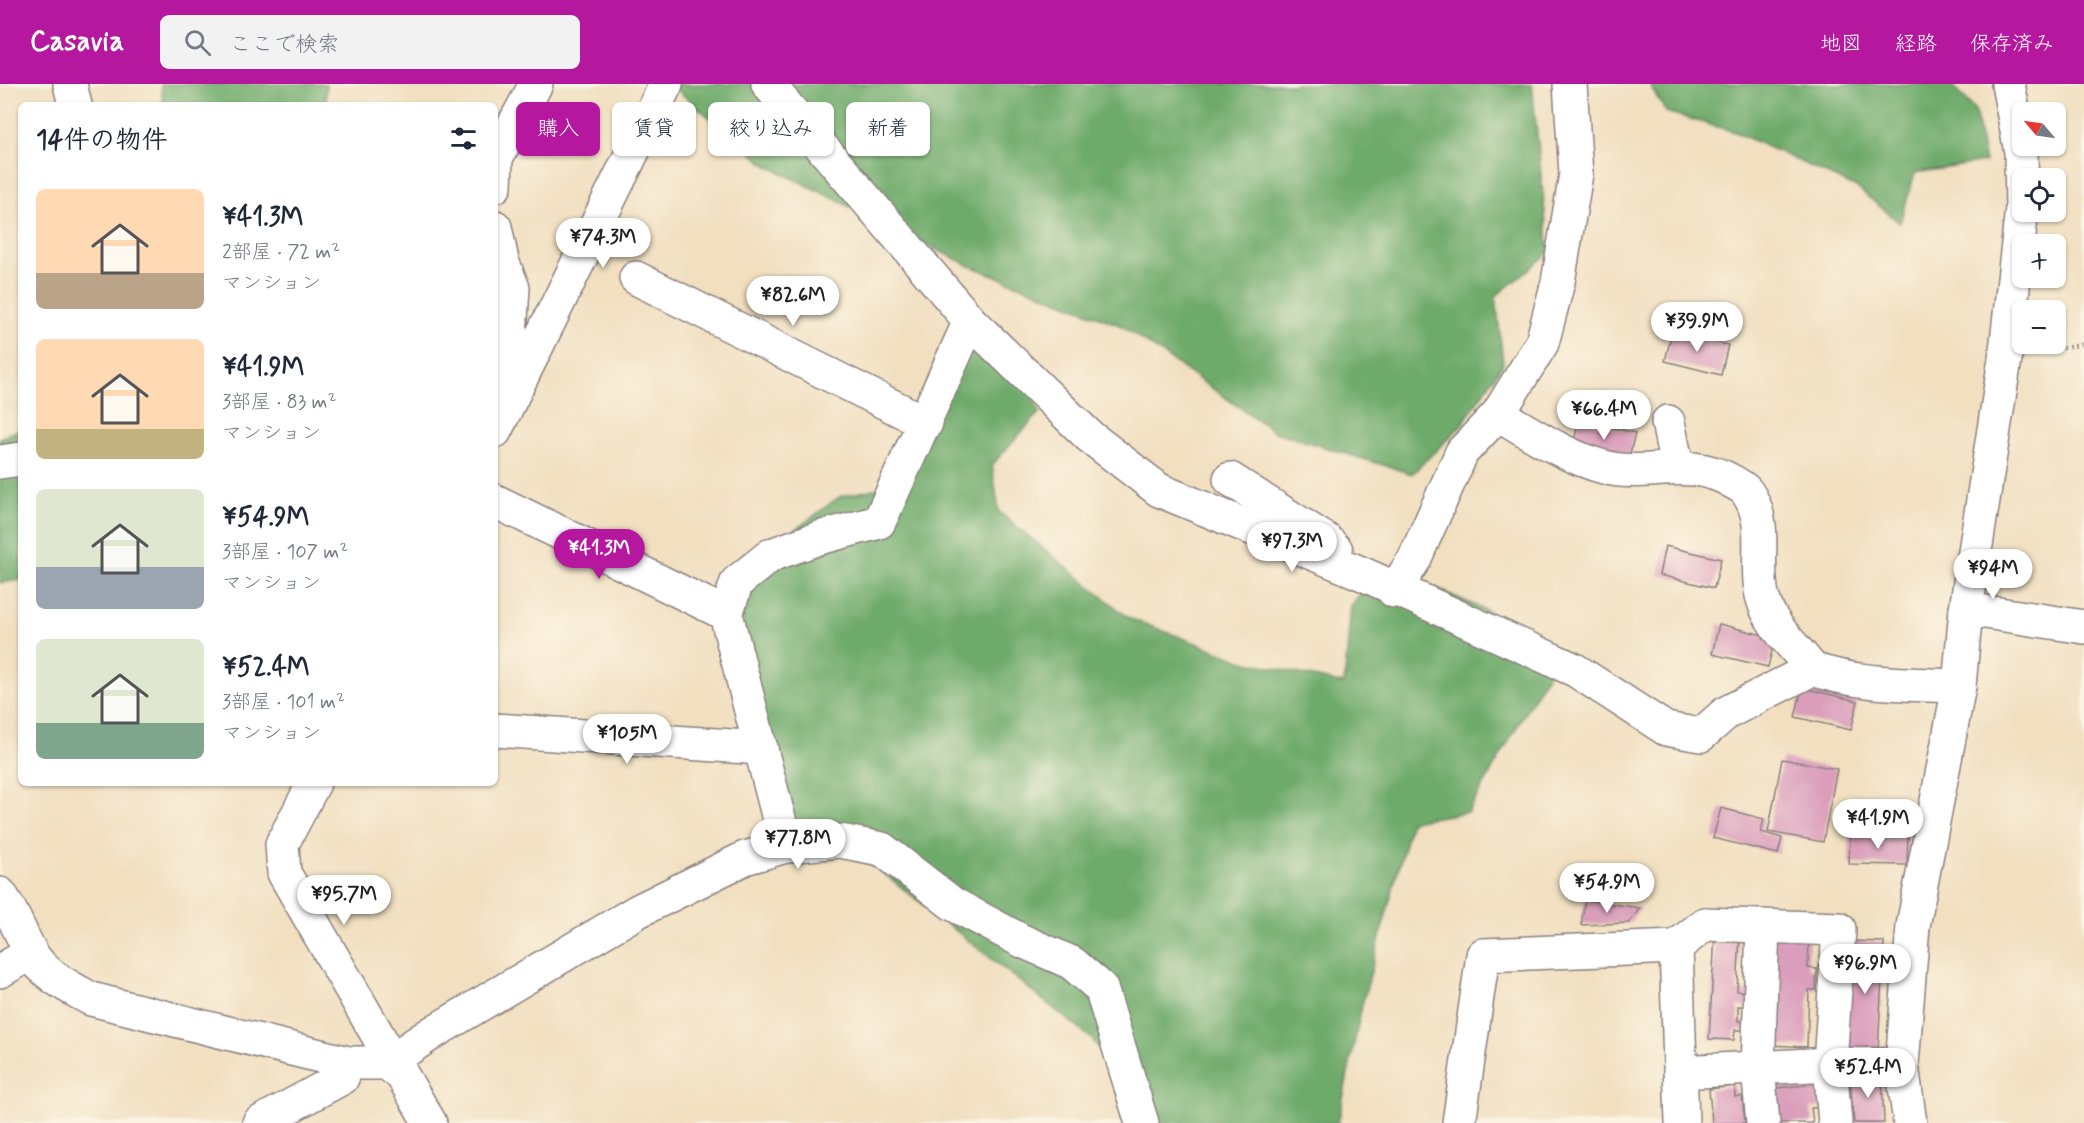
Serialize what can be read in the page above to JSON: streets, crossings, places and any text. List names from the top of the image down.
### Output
{
  "north": "top left",
  "page": {
    "header": "Casavia",
    "search": "ここで検索",
    "nav": ["地図", "経路", "保存済み"],
    "map_buttons": ["+", "−"],
    "chip": [
      "購入",
      "賃貸",
      "絞り込み",
      "新着"
    ],
    "heading": "14件の物件",
    "list": [
      {
        "name": "¥41.3M",
        "note": "2部屋 · 72 m² · マンション"
      },
      {
        "name": "¥41.9M",
        "note": "3部屋 · 83 m² · マンション"
      },
      {
        "name": "¥54.9M",
        "note": "3部屋 · 107 m² · マンション"
      },
      {
        "name": "¥52.4M",
        "note": "3部屋 · 101 m² · マンション"
      }
    ],
    "price": [
      "¥74.3M",
      "¥82.6M",
      "¥39.9M",
      "¥66.4M",
      "¥97.3M",
      "¥41.3M",
      "¥94M",
      "¥105M",
      "¥41.9M",
      "¥77.8M",
      "¥54.9M",
      "¥95.7M",
      "¥96.9M",
      "¥52.4M"
    ]
  }
}
